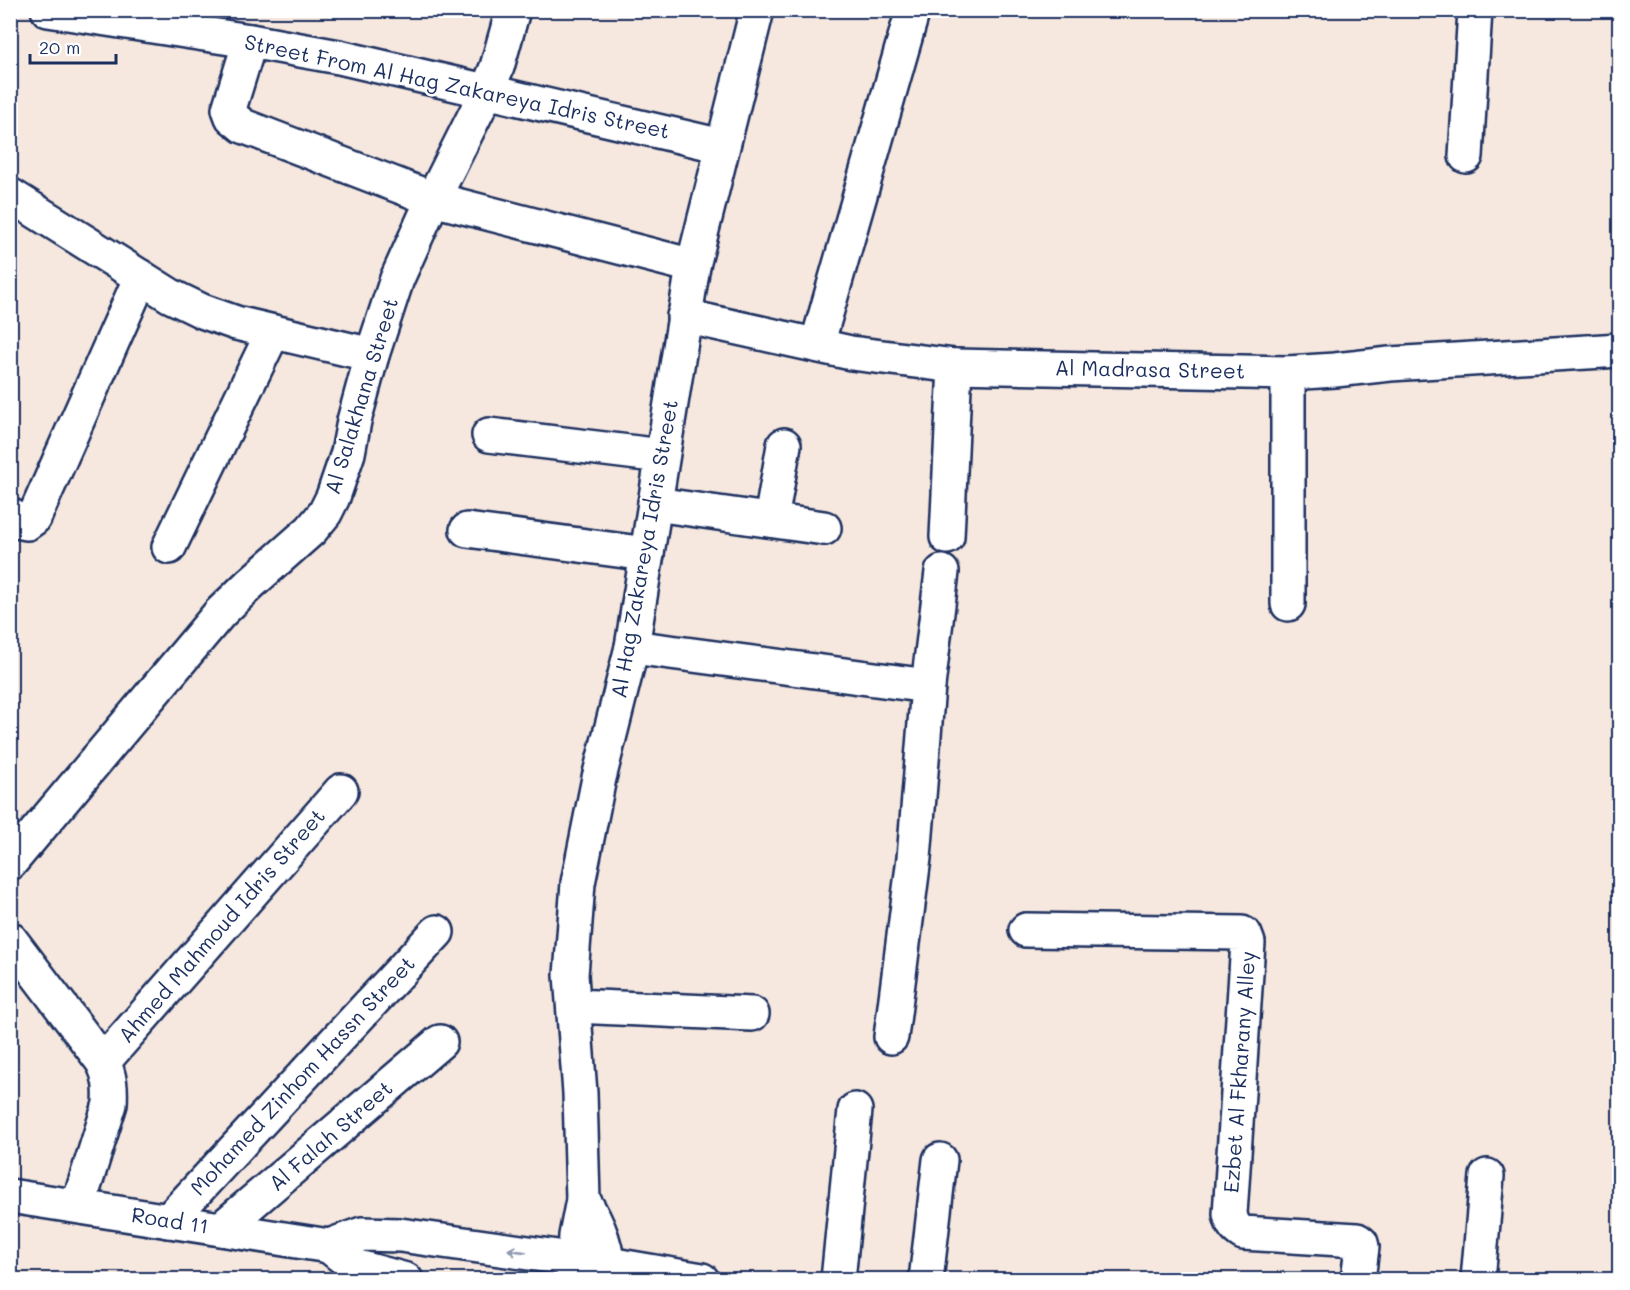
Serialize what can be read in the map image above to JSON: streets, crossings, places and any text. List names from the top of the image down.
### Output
{
  "streets": {
    "street": [
      "Street From Al Hag Zakareya Idris Street",
      "Al Madrasa Street",
      "Al Salakhana Street",
      "Al Hag Zakareya Idris Street",
      "Ahmed Mahmoud Idris Street",
      "Ezbet Al Fkharany Alley",
      "Mohamed Zinhom Hassn Street",
      "Al Falah Street",
      "Road 11"
    ]
  },
  "crossings": [
    ["Street From Al Hag Zakareya Idris Street", "Al Salakhana Street"],
    ["Street From Al Hag Zakareya Idris Street", "Al Hag Zakareya Idris Street"],
    ["Al Madrasa Street", "Al Hag Zakareya Idris Street"],
    ["Al Hag Zakareya Idris Street", "Road 11"],
    ["Mohamed Zinhom Hassn Street", "Road 11"],
    ["Al Falah Street", "Road 11"]
  ],
  "scale_bar": "20 m"
}
